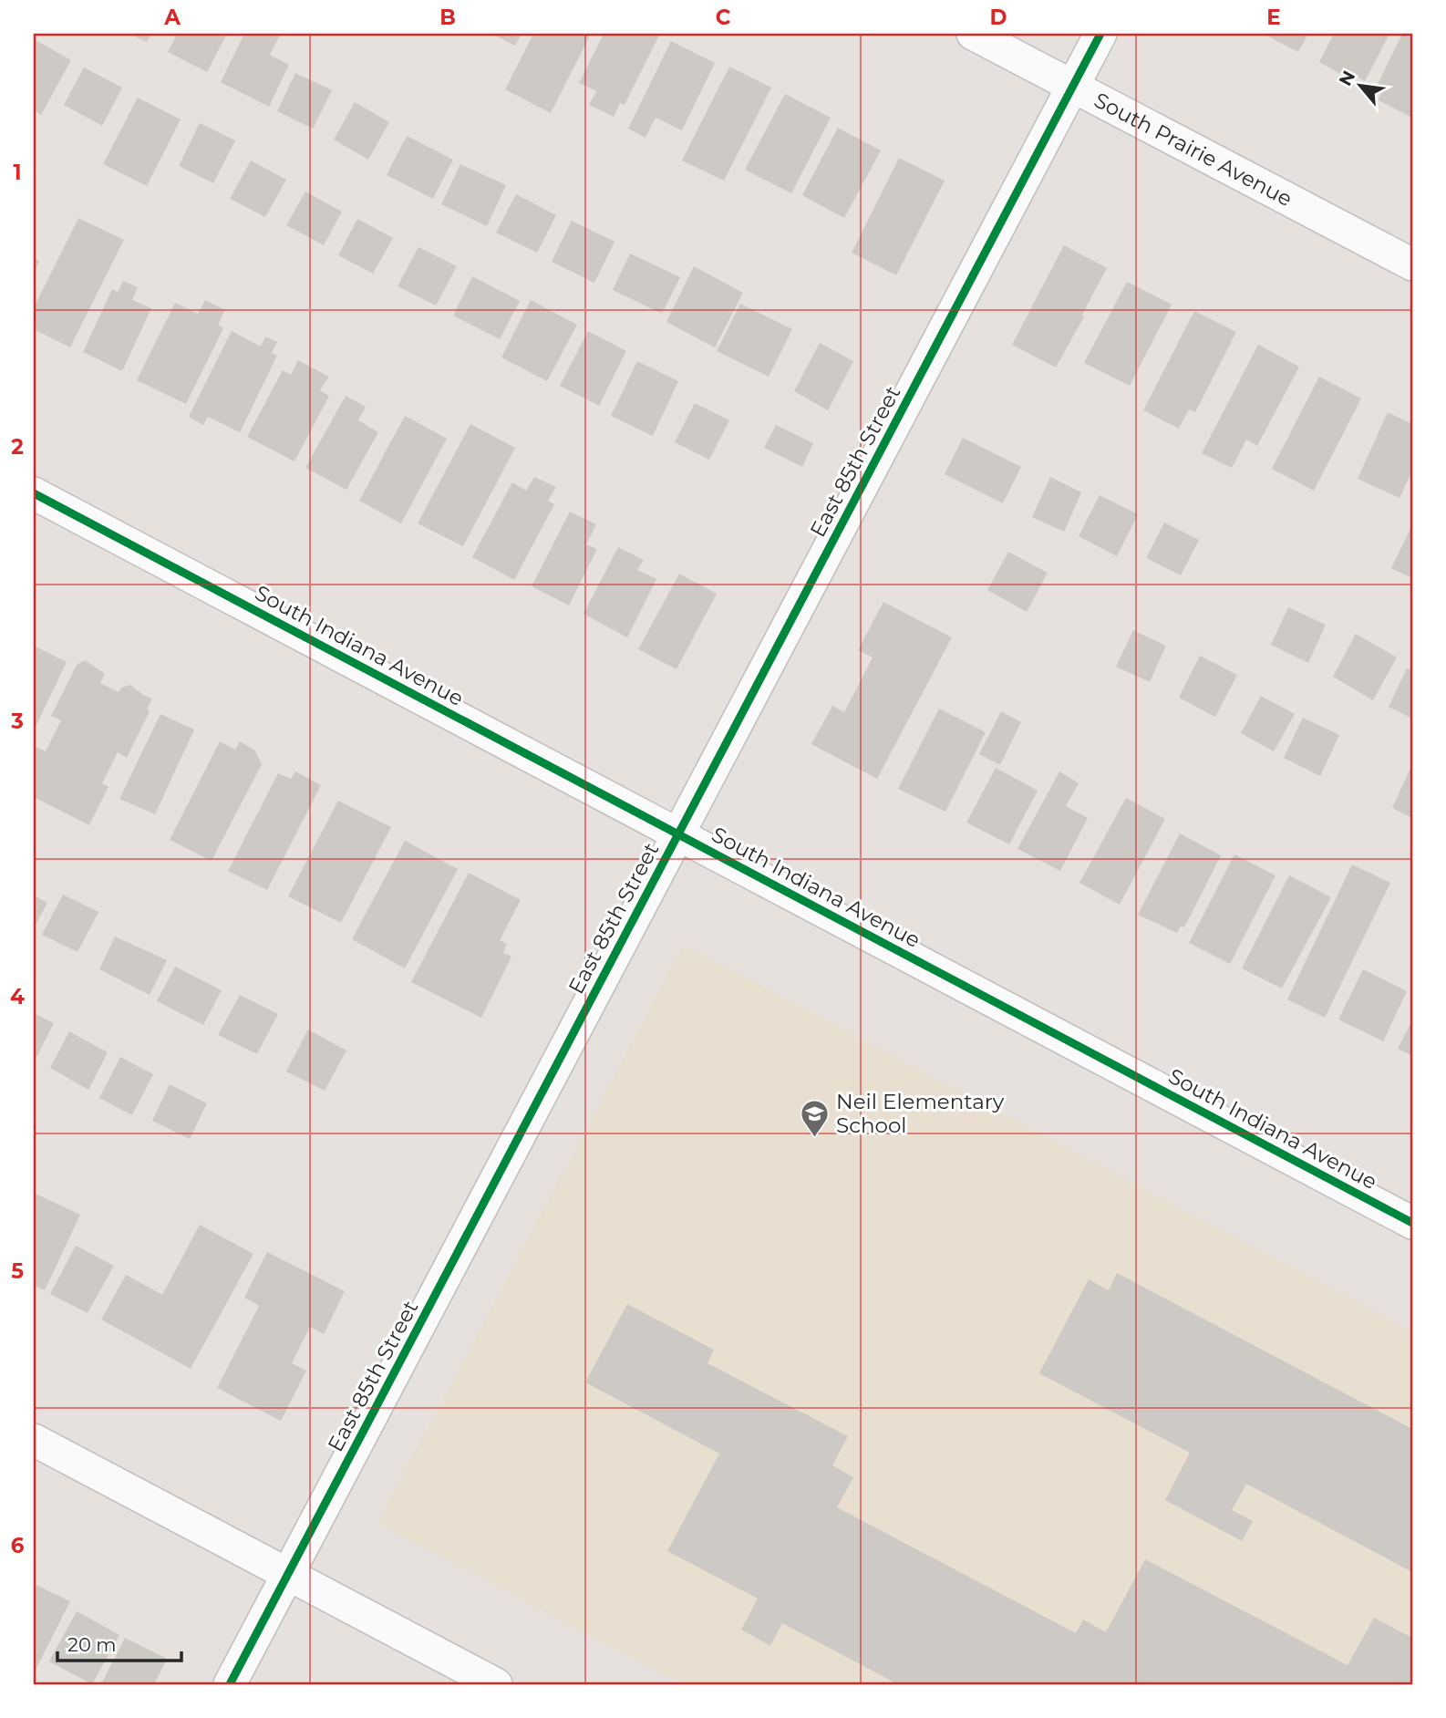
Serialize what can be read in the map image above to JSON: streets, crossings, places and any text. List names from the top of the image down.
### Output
{
  "streets": {
    "street": ["South Prairie Avenue", "East 85th Street", "South Indiana Avenue"]
  },
  "crossings": [
    ["South Prairie Avenue", "East 85th Street"],
    ["East 85th Street", "South Indiana Avenue"]
  ],
  "places": {
    "school or university": ["Neil Elementary School"]
  },
  "scale_bar": "20 m",
  "north": "top left",
  "grid": {
    "columns": [
      "A",
      "B",
      "C",
      "D",
      "E"
    ],
    "rows": [
      "1",
      "2",
      "3",
      "4",
      "5",
      "6"
    ]
  }
}
